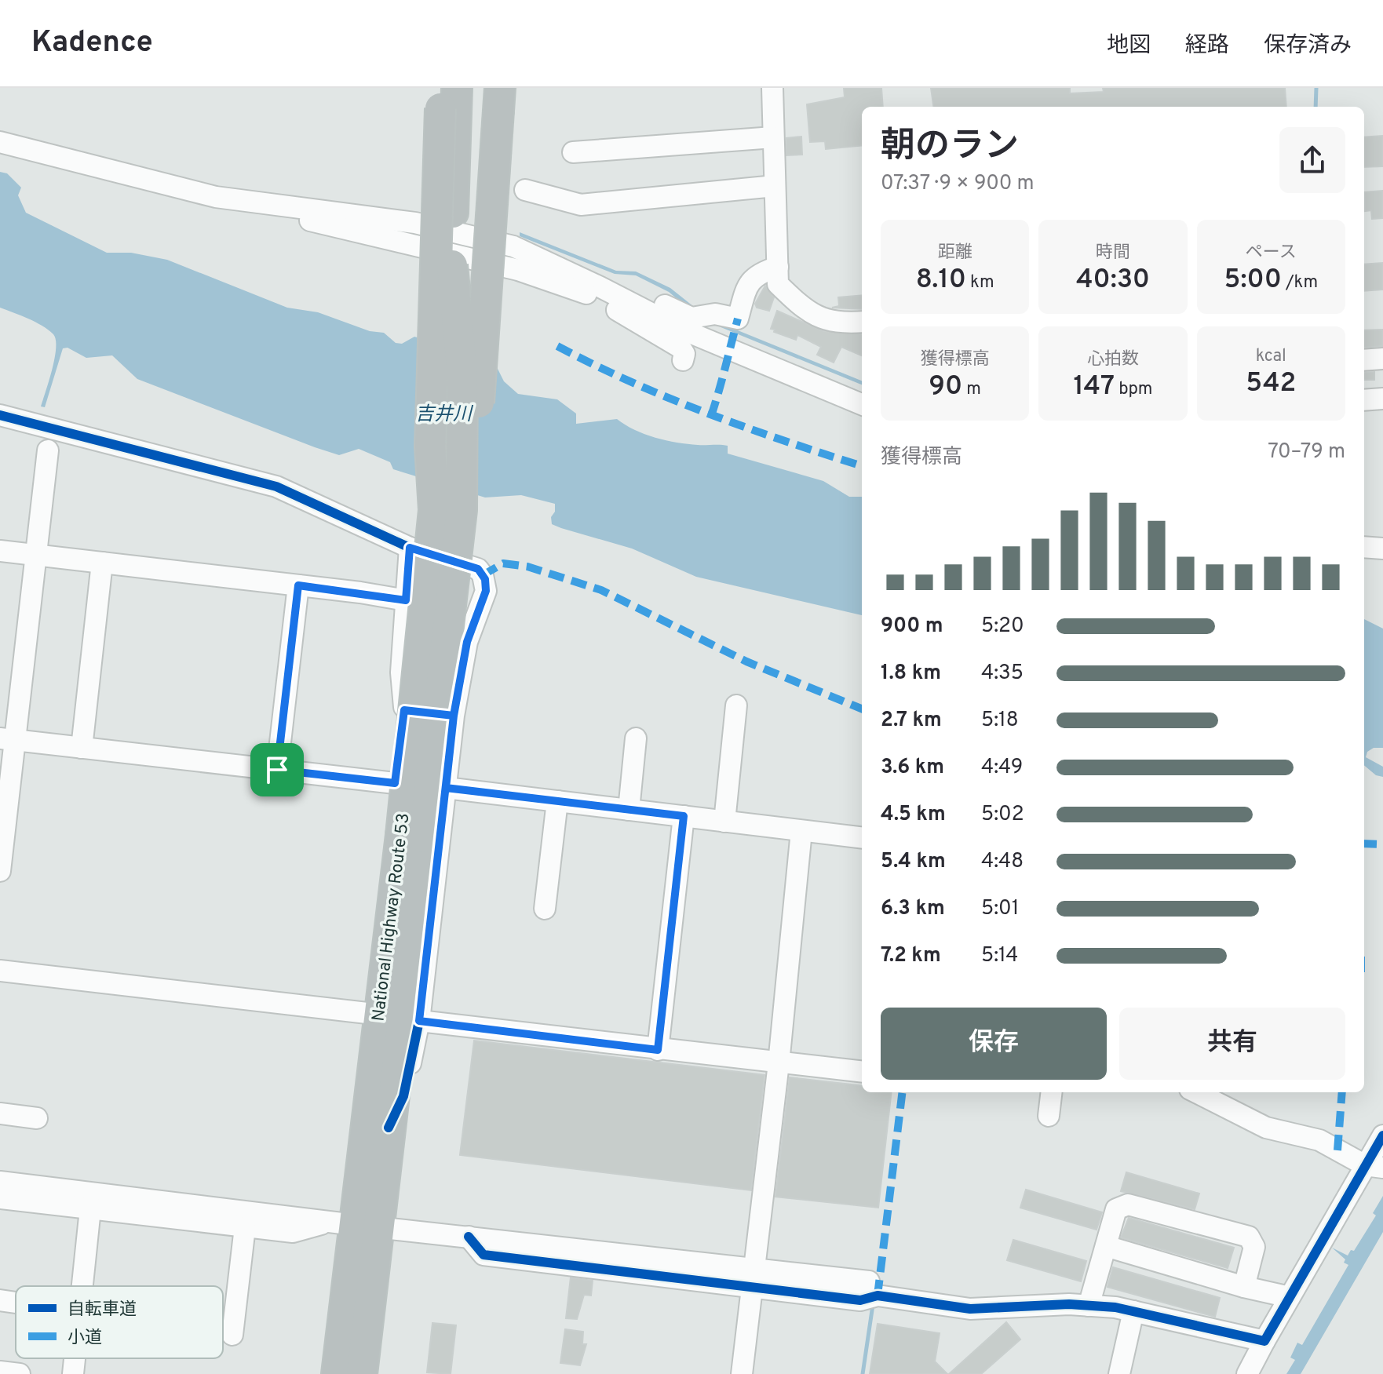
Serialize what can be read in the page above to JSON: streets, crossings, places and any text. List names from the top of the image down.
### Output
{
  "streets": {
    "highway": ["National Highway Route 53"]
  },
  "water": ["吉井川"],
  "legend": ["自転車道", "小道"],
  "page": {
    "header": "Kadence",
    "nav": ["地図", "経路", "保存済み"],
    "heading": ["朝のラン", "07:37 · 9 × 900 m"],
    "stats": [
      ["距離", "8.10 km"],
      ["時間", "40:30"],
      ["ペース", "5:00 /km"],
      ["獲得標高", "90 m"],
      ["心拍数", "147 bpm"],
      ["kcal", "542"]
    ],
    "chart": ["獲得標高", "70–79 m"],
    "list": [
      {
        "name": "900 m",
        "note": "5:20"
      },
      {
        "name": "1.8 km",
        "note": "4:35"
      },
      {
        "name": "2.7 km",
        "note": "5:18"
      },
      {
        "name": "3.6 km",
        "note": "4:49"
      },
      {
        "name": "4.5 km",
        "note": "5:02"
      },
      {
        "name": "5.4 km",
        "note": "4:48"
      },
      {
        "name": "6.3 km",
        "note": "5:01"
      },
      {
        "name": "7.2 km",
        "note": "5:14"
      }
    ],
    "buttons": ["保存", "共有"]
  }
}
